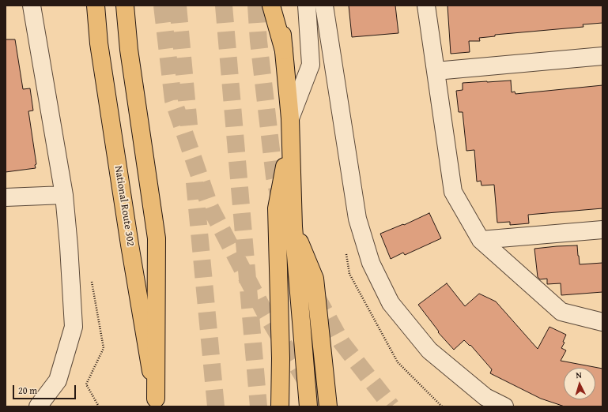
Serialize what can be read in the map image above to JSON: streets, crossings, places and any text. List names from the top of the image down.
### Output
{
  "streets": {
    "highway": ["National Route 302"]
  },
  "scale_bar": "20 m",
  "north": "top"
}
